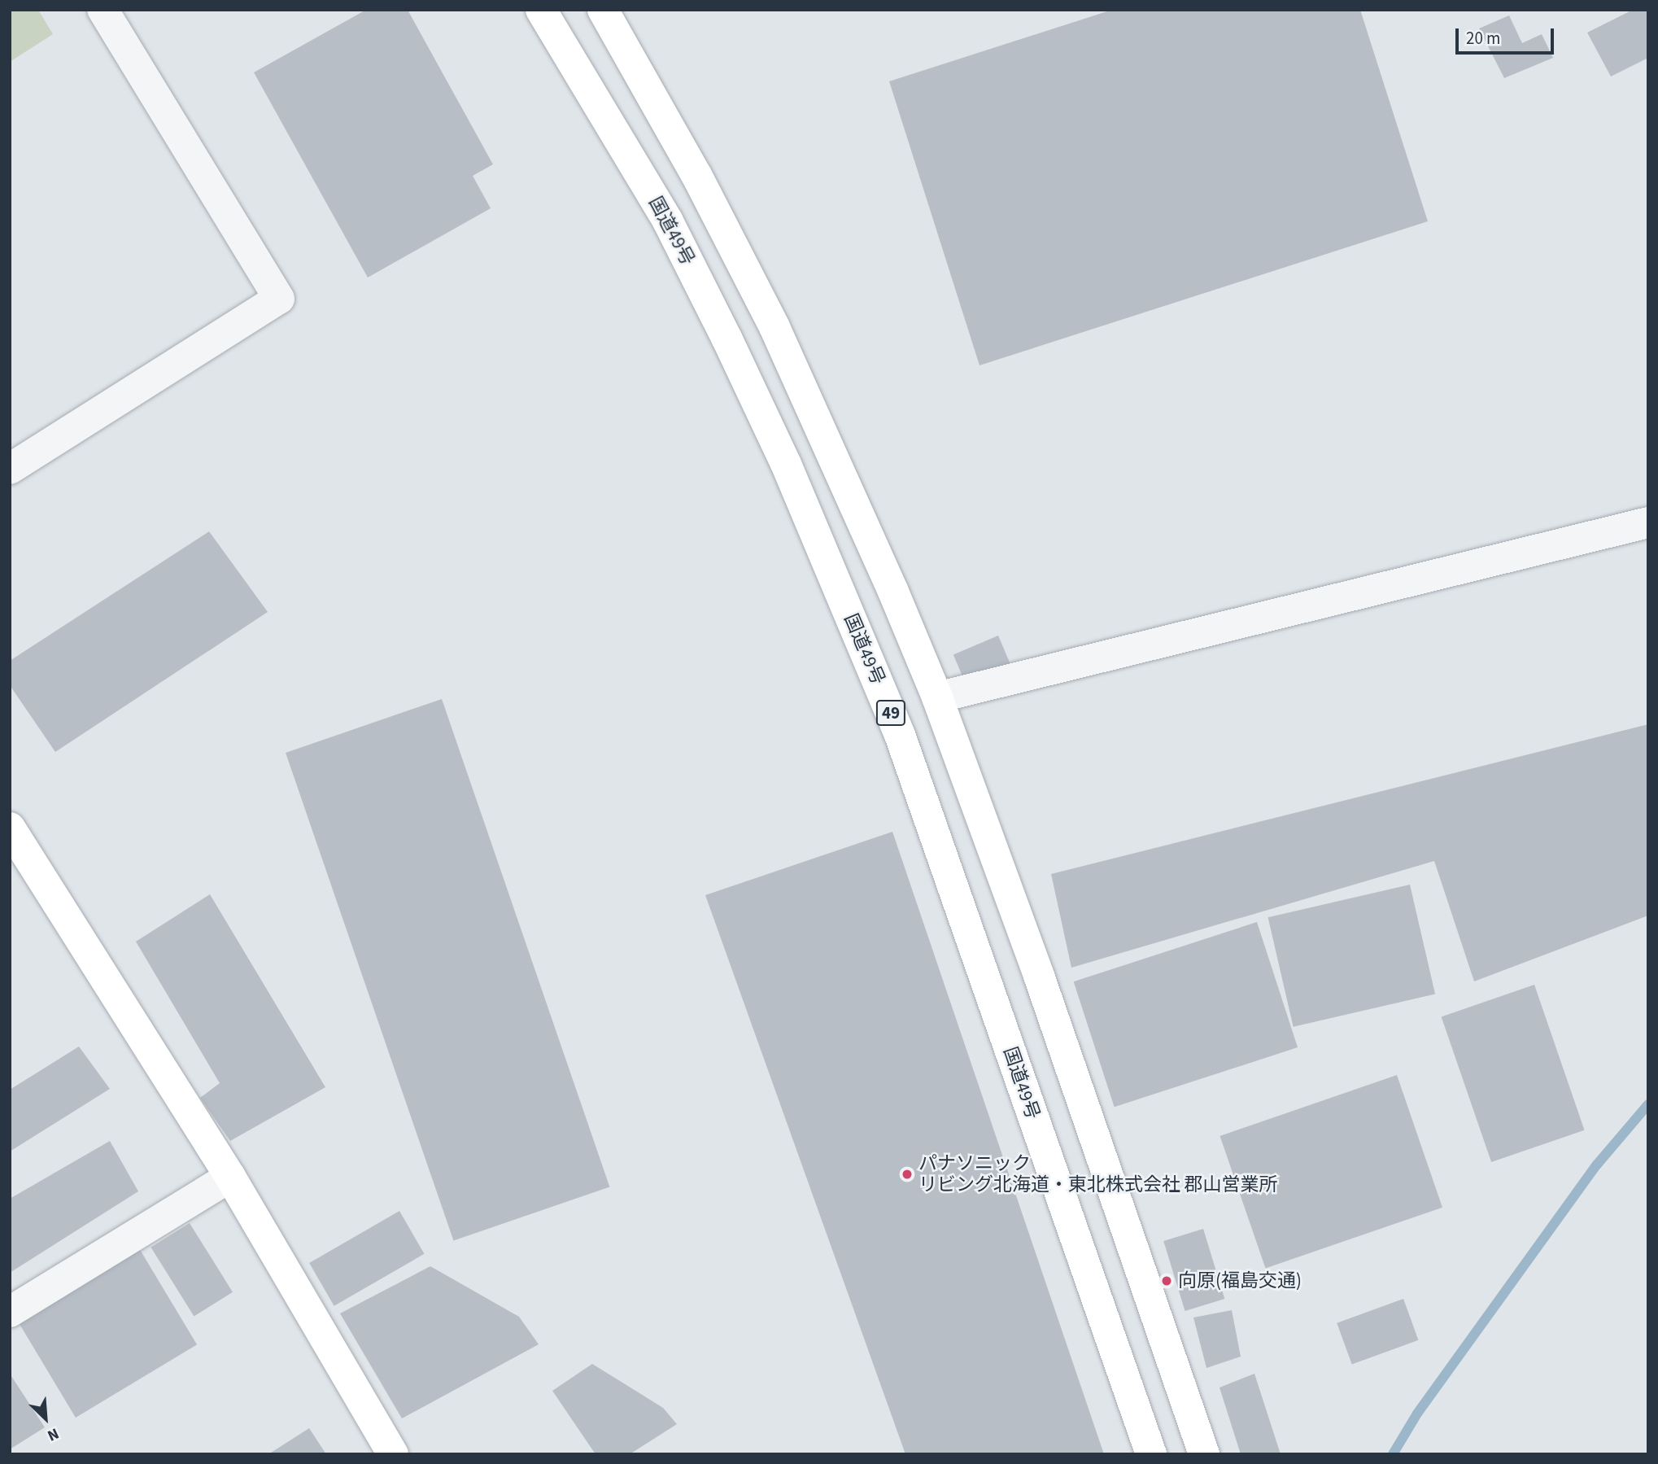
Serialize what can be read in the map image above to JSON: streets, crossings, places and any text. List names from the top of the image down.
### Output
{
  "streets": {
    "main road": ["国道49号", "49"]
  },
  "places": ["パナソニック リビング北海道・東北株式会社 郡山営業所", "向原(福島交通)"],
  "scale_bar": "20 m",
  "north": "bottom right"
}
